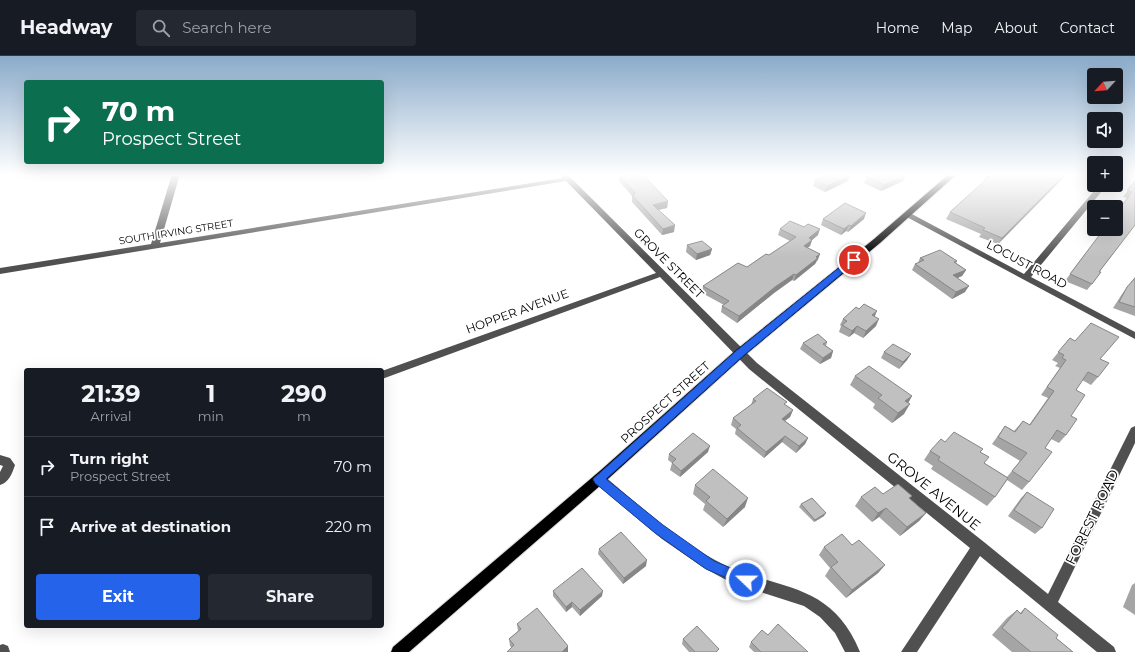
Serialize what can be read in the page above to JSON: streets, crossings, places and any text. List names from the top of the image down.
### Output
{
  "streets": {
    "main road": ["PROSPECT STREET"],
    "street": [
      "SOUTH IRVING STREET",
      "GROVE STREET",
      "LOCUST ROAD",
      "HOPPER AVENUE",
      "GROVE AVENUE",
      "FOREST ROAD"
    ]
  },
  "crossings": [
    ["GROVE STREET", "HOPPER AVENUE"],
    ["GROVE STREET", "PROSPECT STREET"],
    ["GROVE STREET", "GROVE AVENUE"],
    ["LOCUST ROAD", "PROSPECT STREET"],
    ["PROSPECT STREET", "GROVE AVENUE"],
    ["GROVE AVENUE", "FOREST ROAD"]
  ],
  "north": "bottom left",
  "page": {
    "header": "Headway",
    "search": "Search here",
    "nav": [
      "Home",
      "Map",
      "About",
      "Contact"
    ],
    "map_buttons": ["+", "−"],
    "turn": ["70 m", "Prospect Street"],
    "eta": [
      "21:39",
      "Arrival",
      "1",
      "min",
      "290",
      "m"
    ],
    "list": [
      {
        "name": "Turn right",
        "note": "Prospect Street",
        "value": "70 m"
      },
      {
        "name": "Arrive at destination",
        "value": "220 m"
      }
    ],
    "buttons": ["Exit", "Share"]
  }
}
